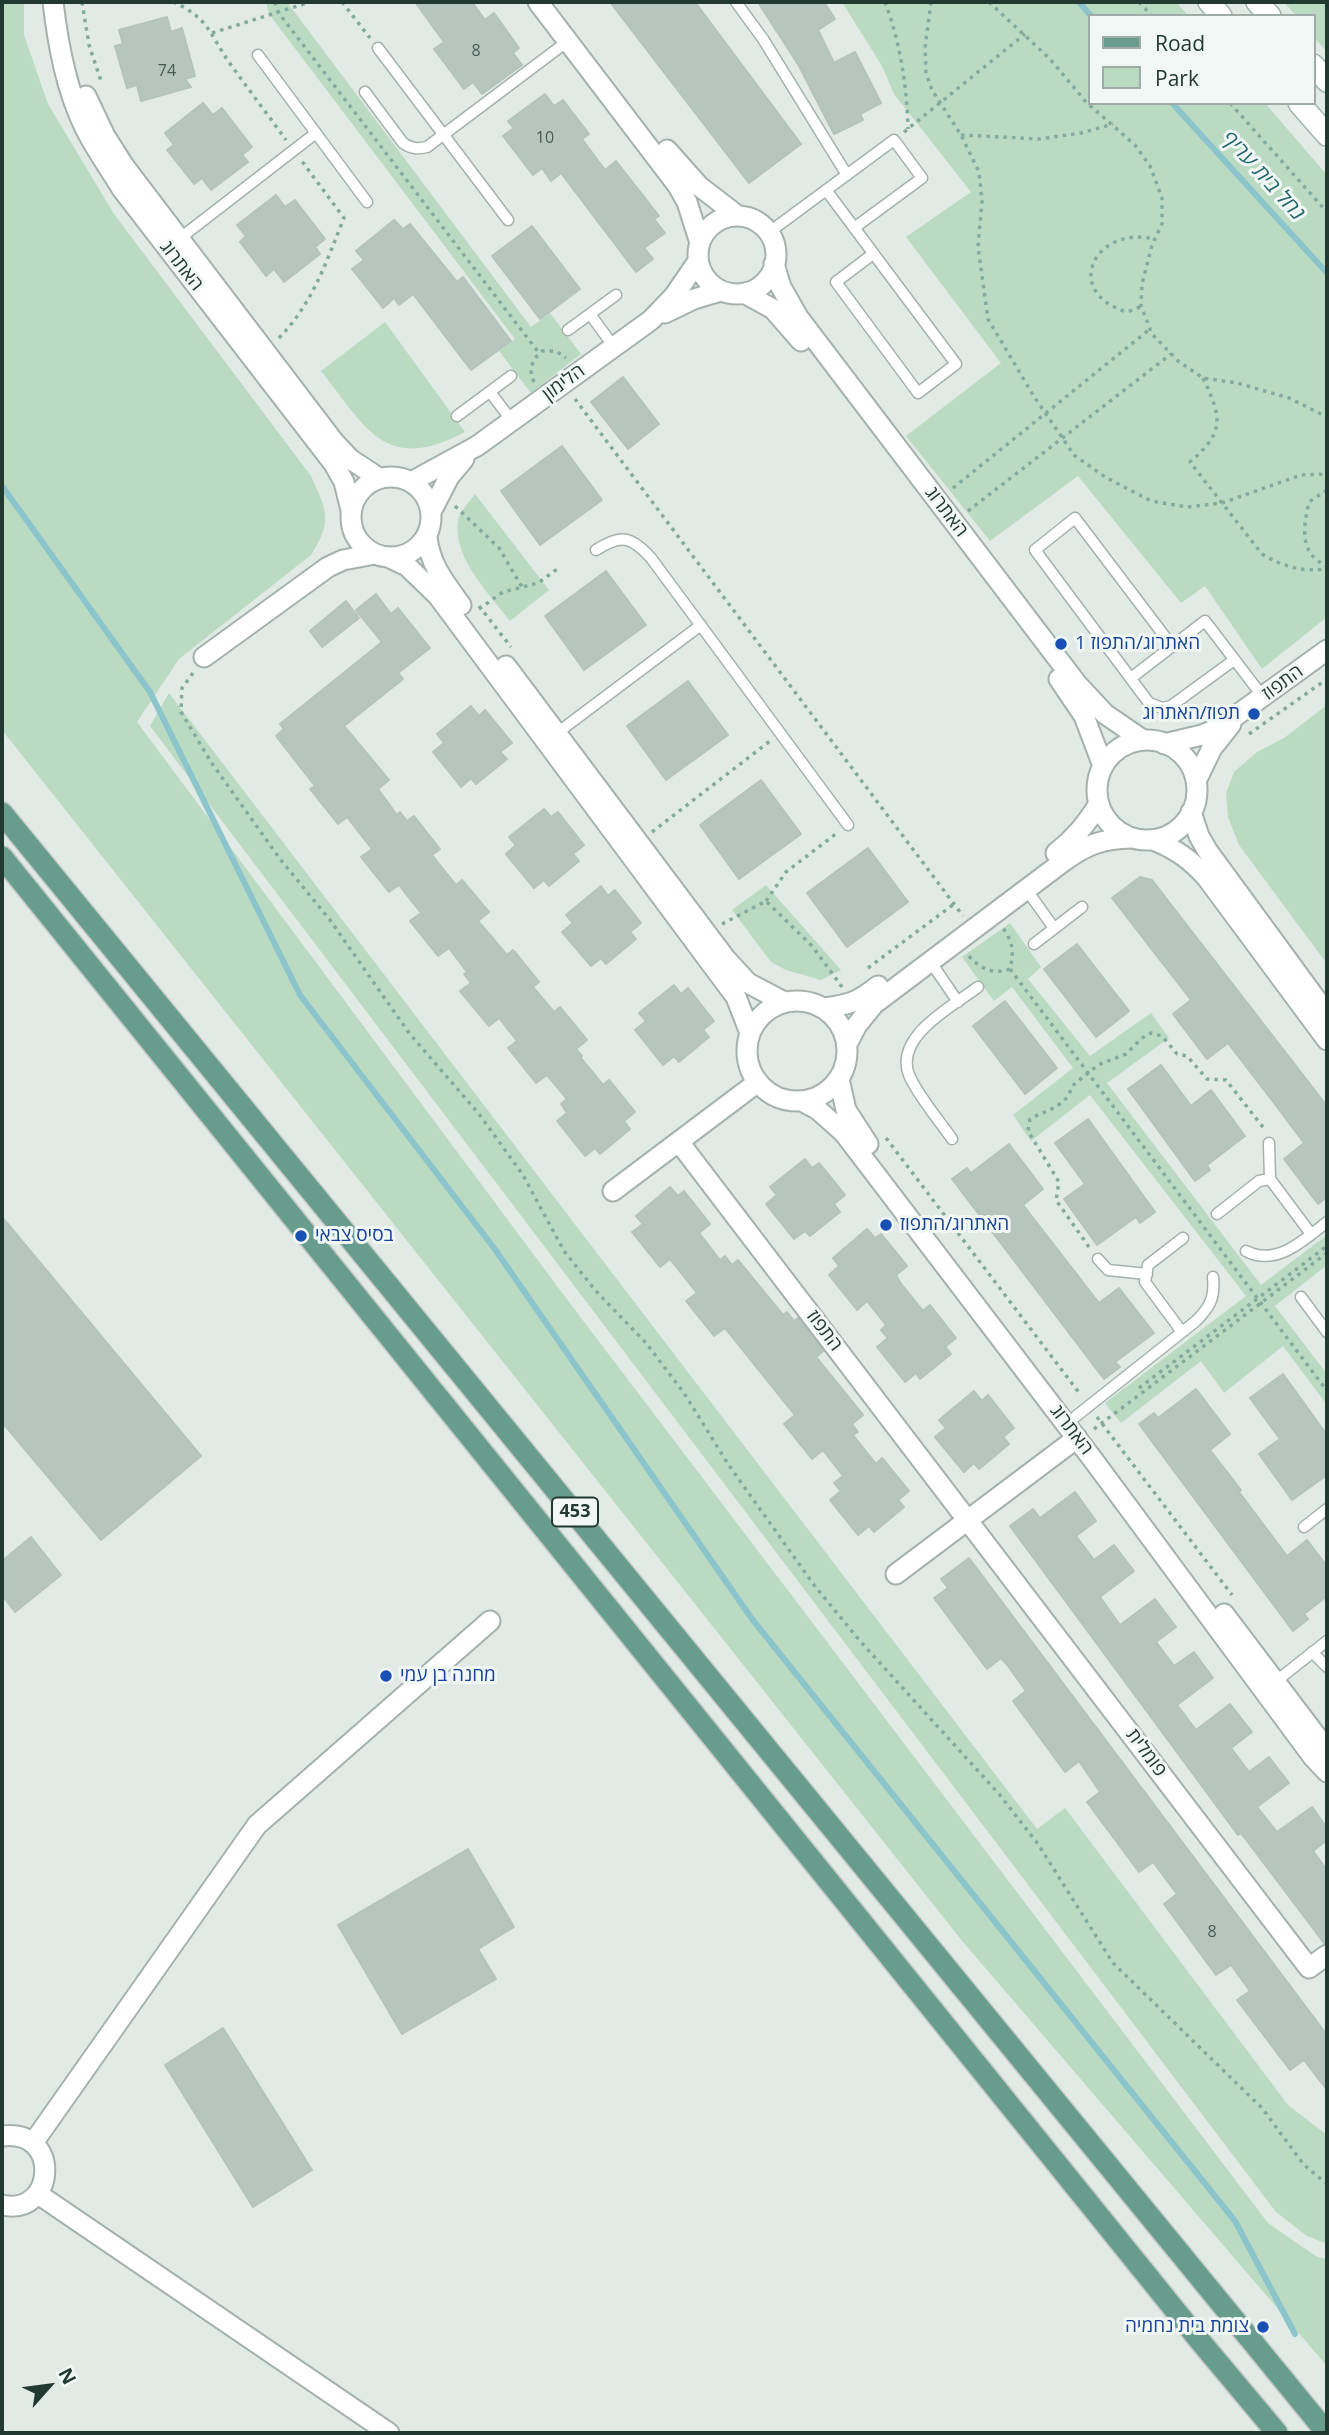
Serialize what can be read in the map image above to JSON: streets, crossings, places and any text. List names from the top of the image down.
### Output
{
  "streets": {
    "main road": ["453"],
    "street": [
      "האתרוג",
      "הלימון",
      "התפוז",
      "פומלית"
    ]
  },
  "crossings": [
    ["האתרוג", "הלימון"],
    ["האתרוג", "התפוז"],
    ["התפוז", "פומלית"]
  ],
  "water": ["נחל בית עריף"],
  "places": [
    "האתרוג/התפוז 1",
    "תפוז/האתרוג",
    "האתרוג/התפוז",
    "בסיס צבאי",
    "מחנה בן עמי",
    "צומת בית נחמיה"
  ],
  "house_numbers": [
    "8",
    "74",
    "10",
    "8"
  ],
  "legend": ["Road", "Park"],
  "north": "top right"
}
